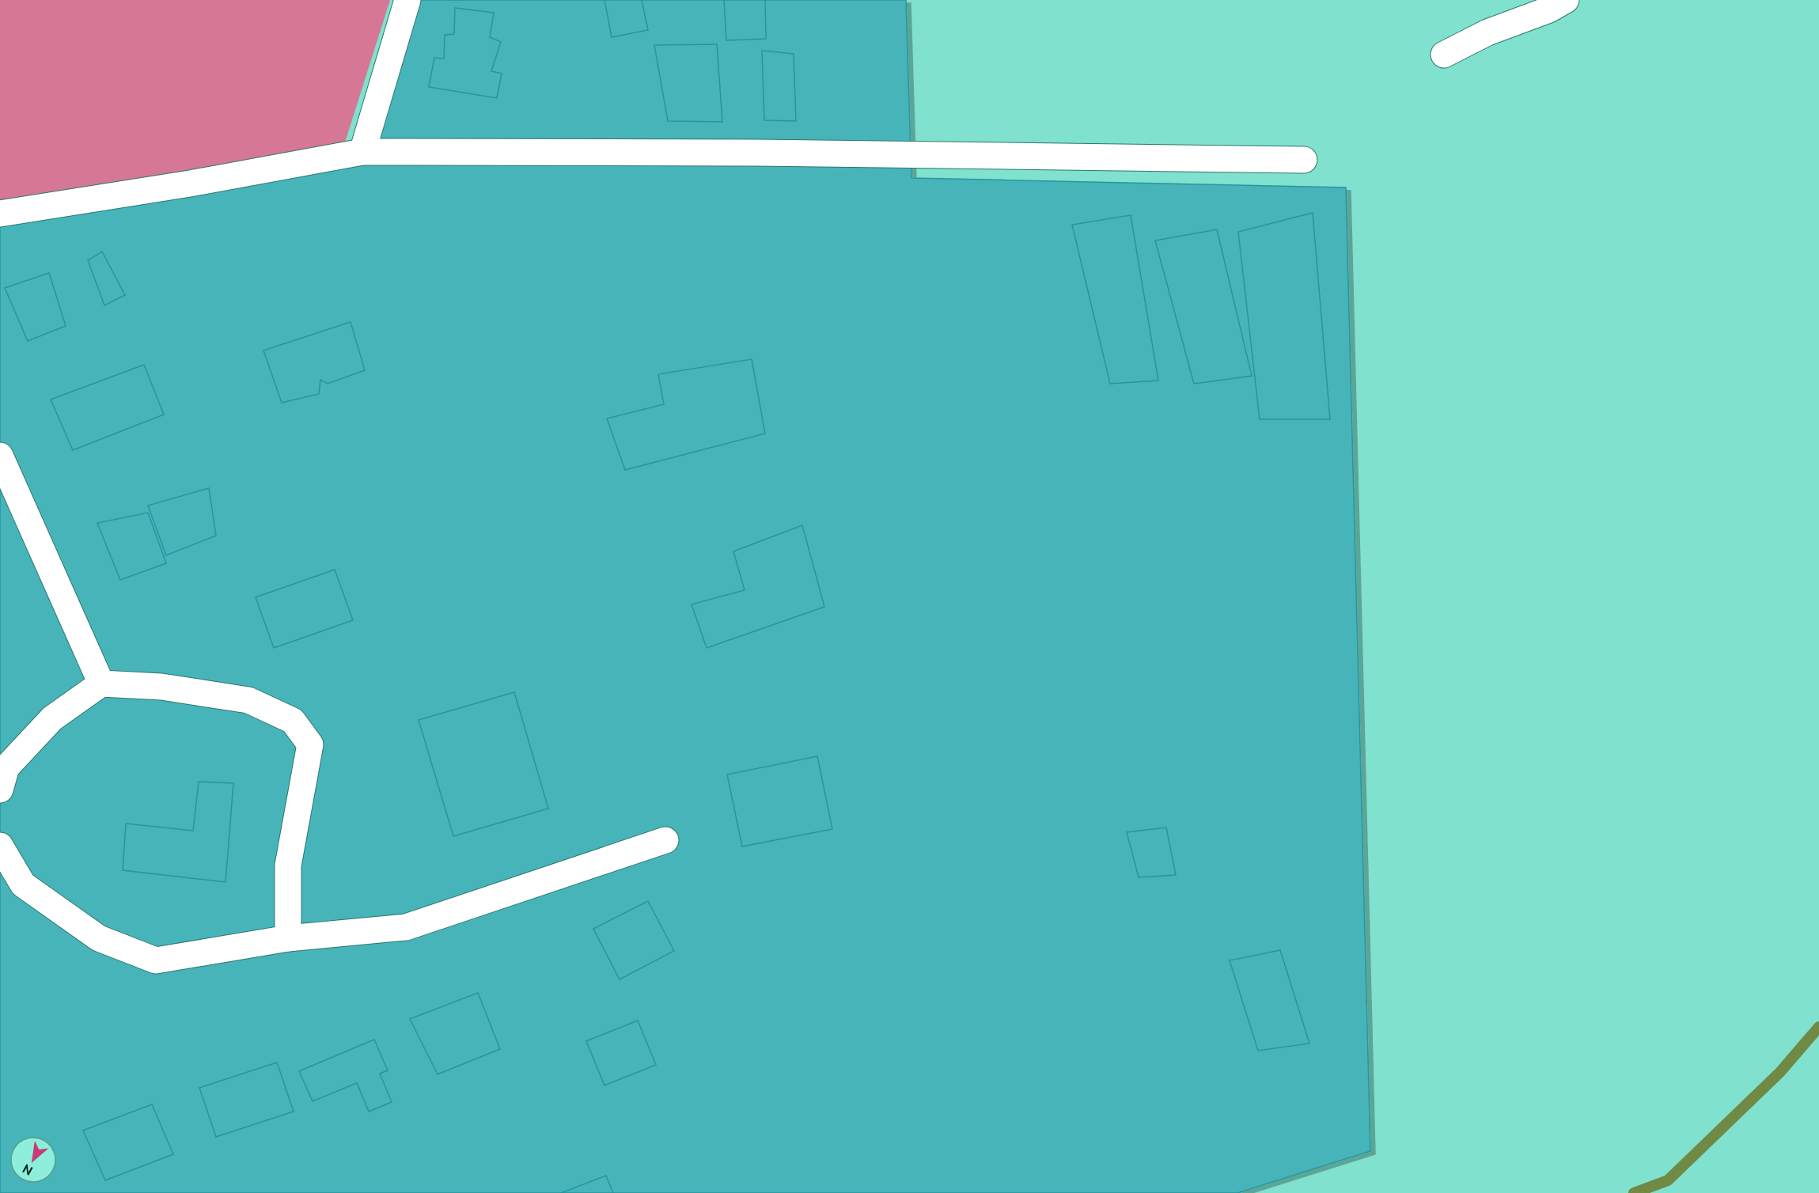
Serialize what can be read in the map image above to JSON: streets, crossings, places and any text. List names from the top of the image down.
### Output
{
  "north": "bottom left"
}
